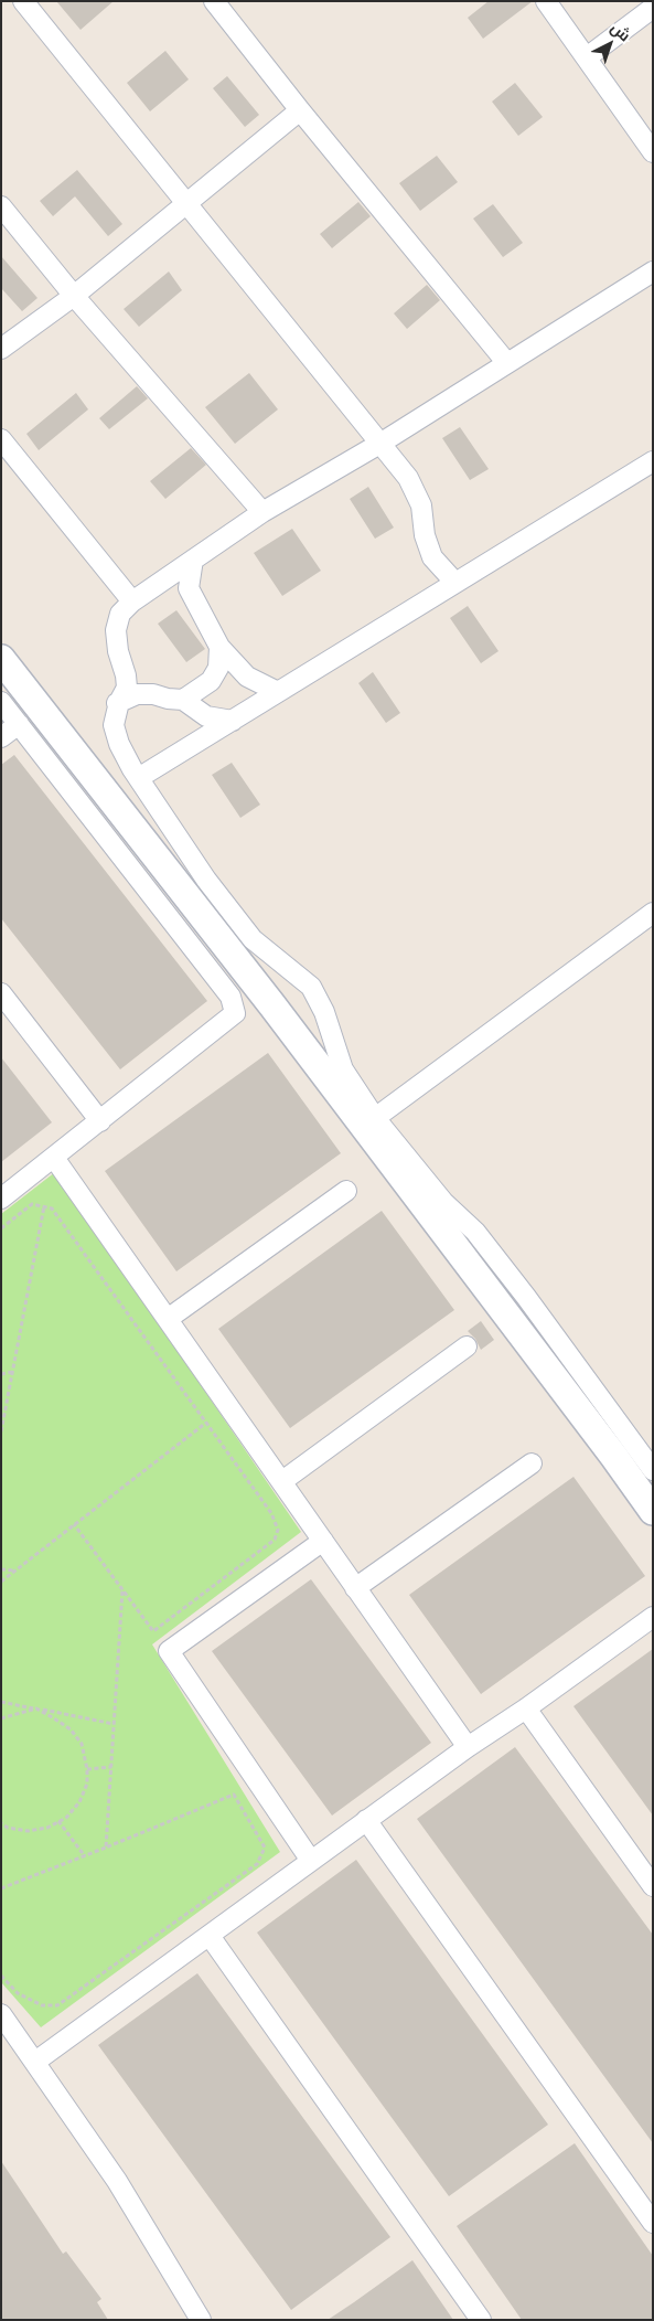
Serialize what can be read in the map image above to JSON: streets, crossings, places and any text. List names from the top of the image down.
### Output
{
  "north": "top right"
}
